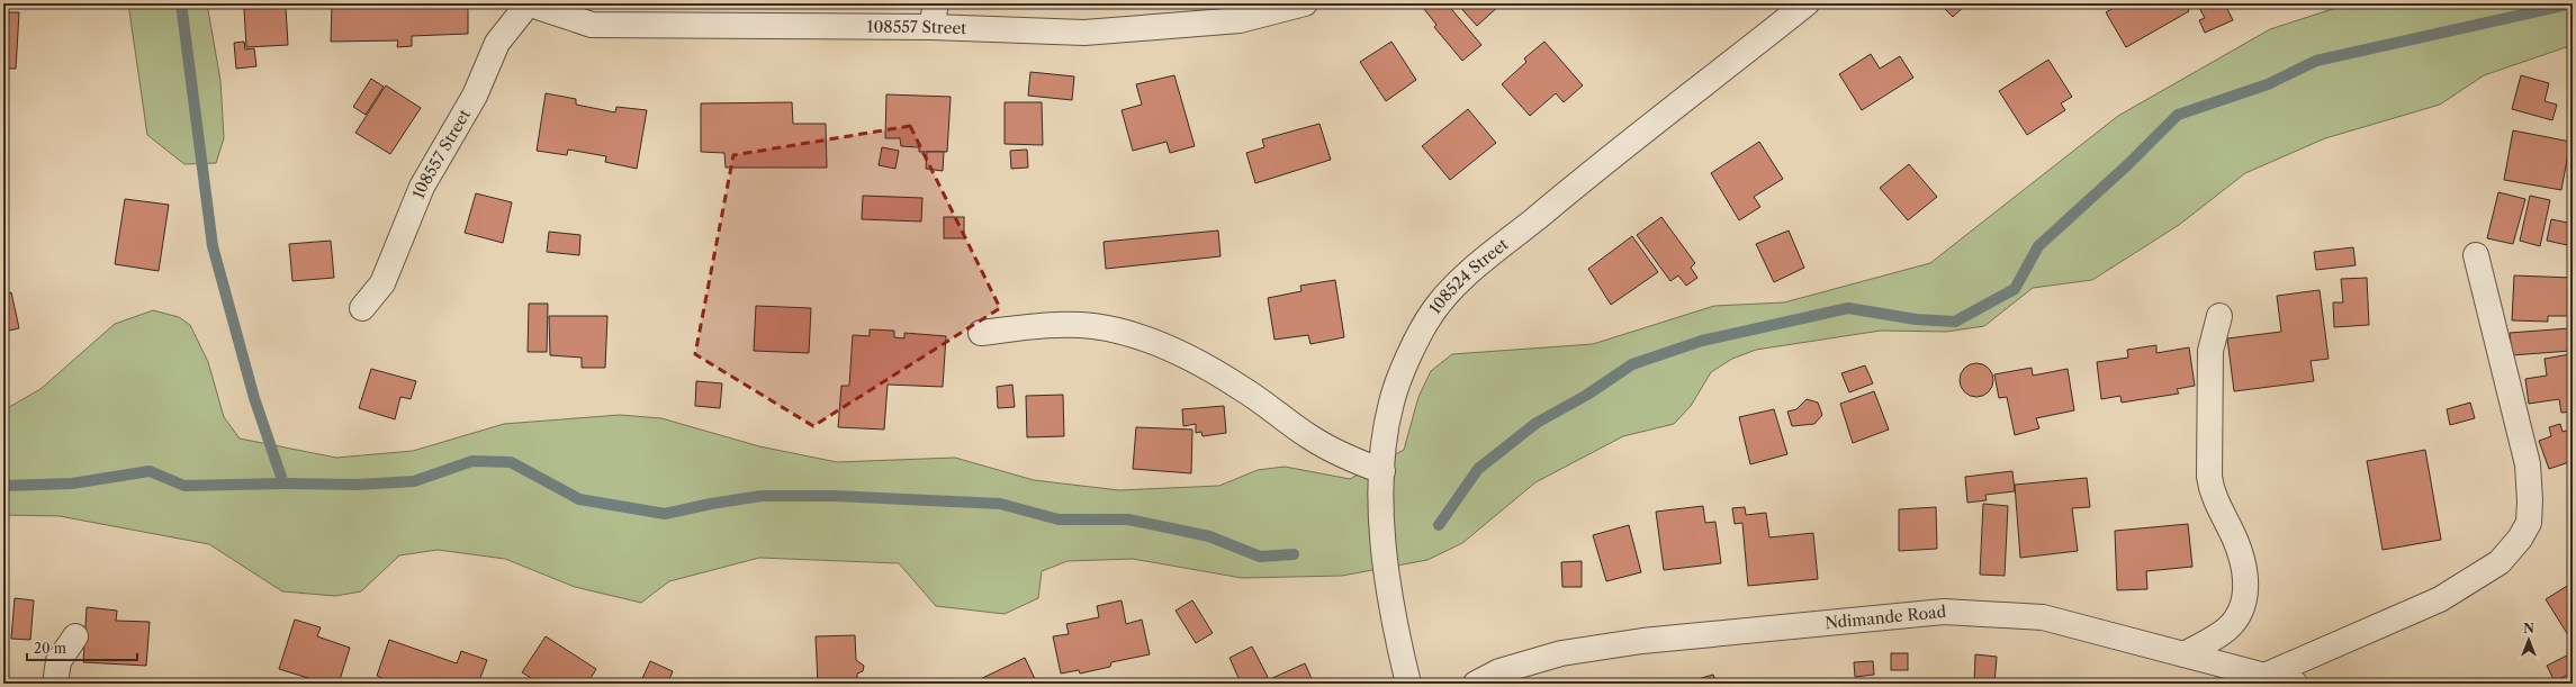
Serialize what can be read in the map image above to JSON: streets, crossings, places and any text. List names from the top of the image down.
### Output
{
  "streets": {
    "street": ["108557 Street", "108524 Street", "Ndimande Road"]
  },
  "scale_bar": "20 m",
  "north": "top"
}
